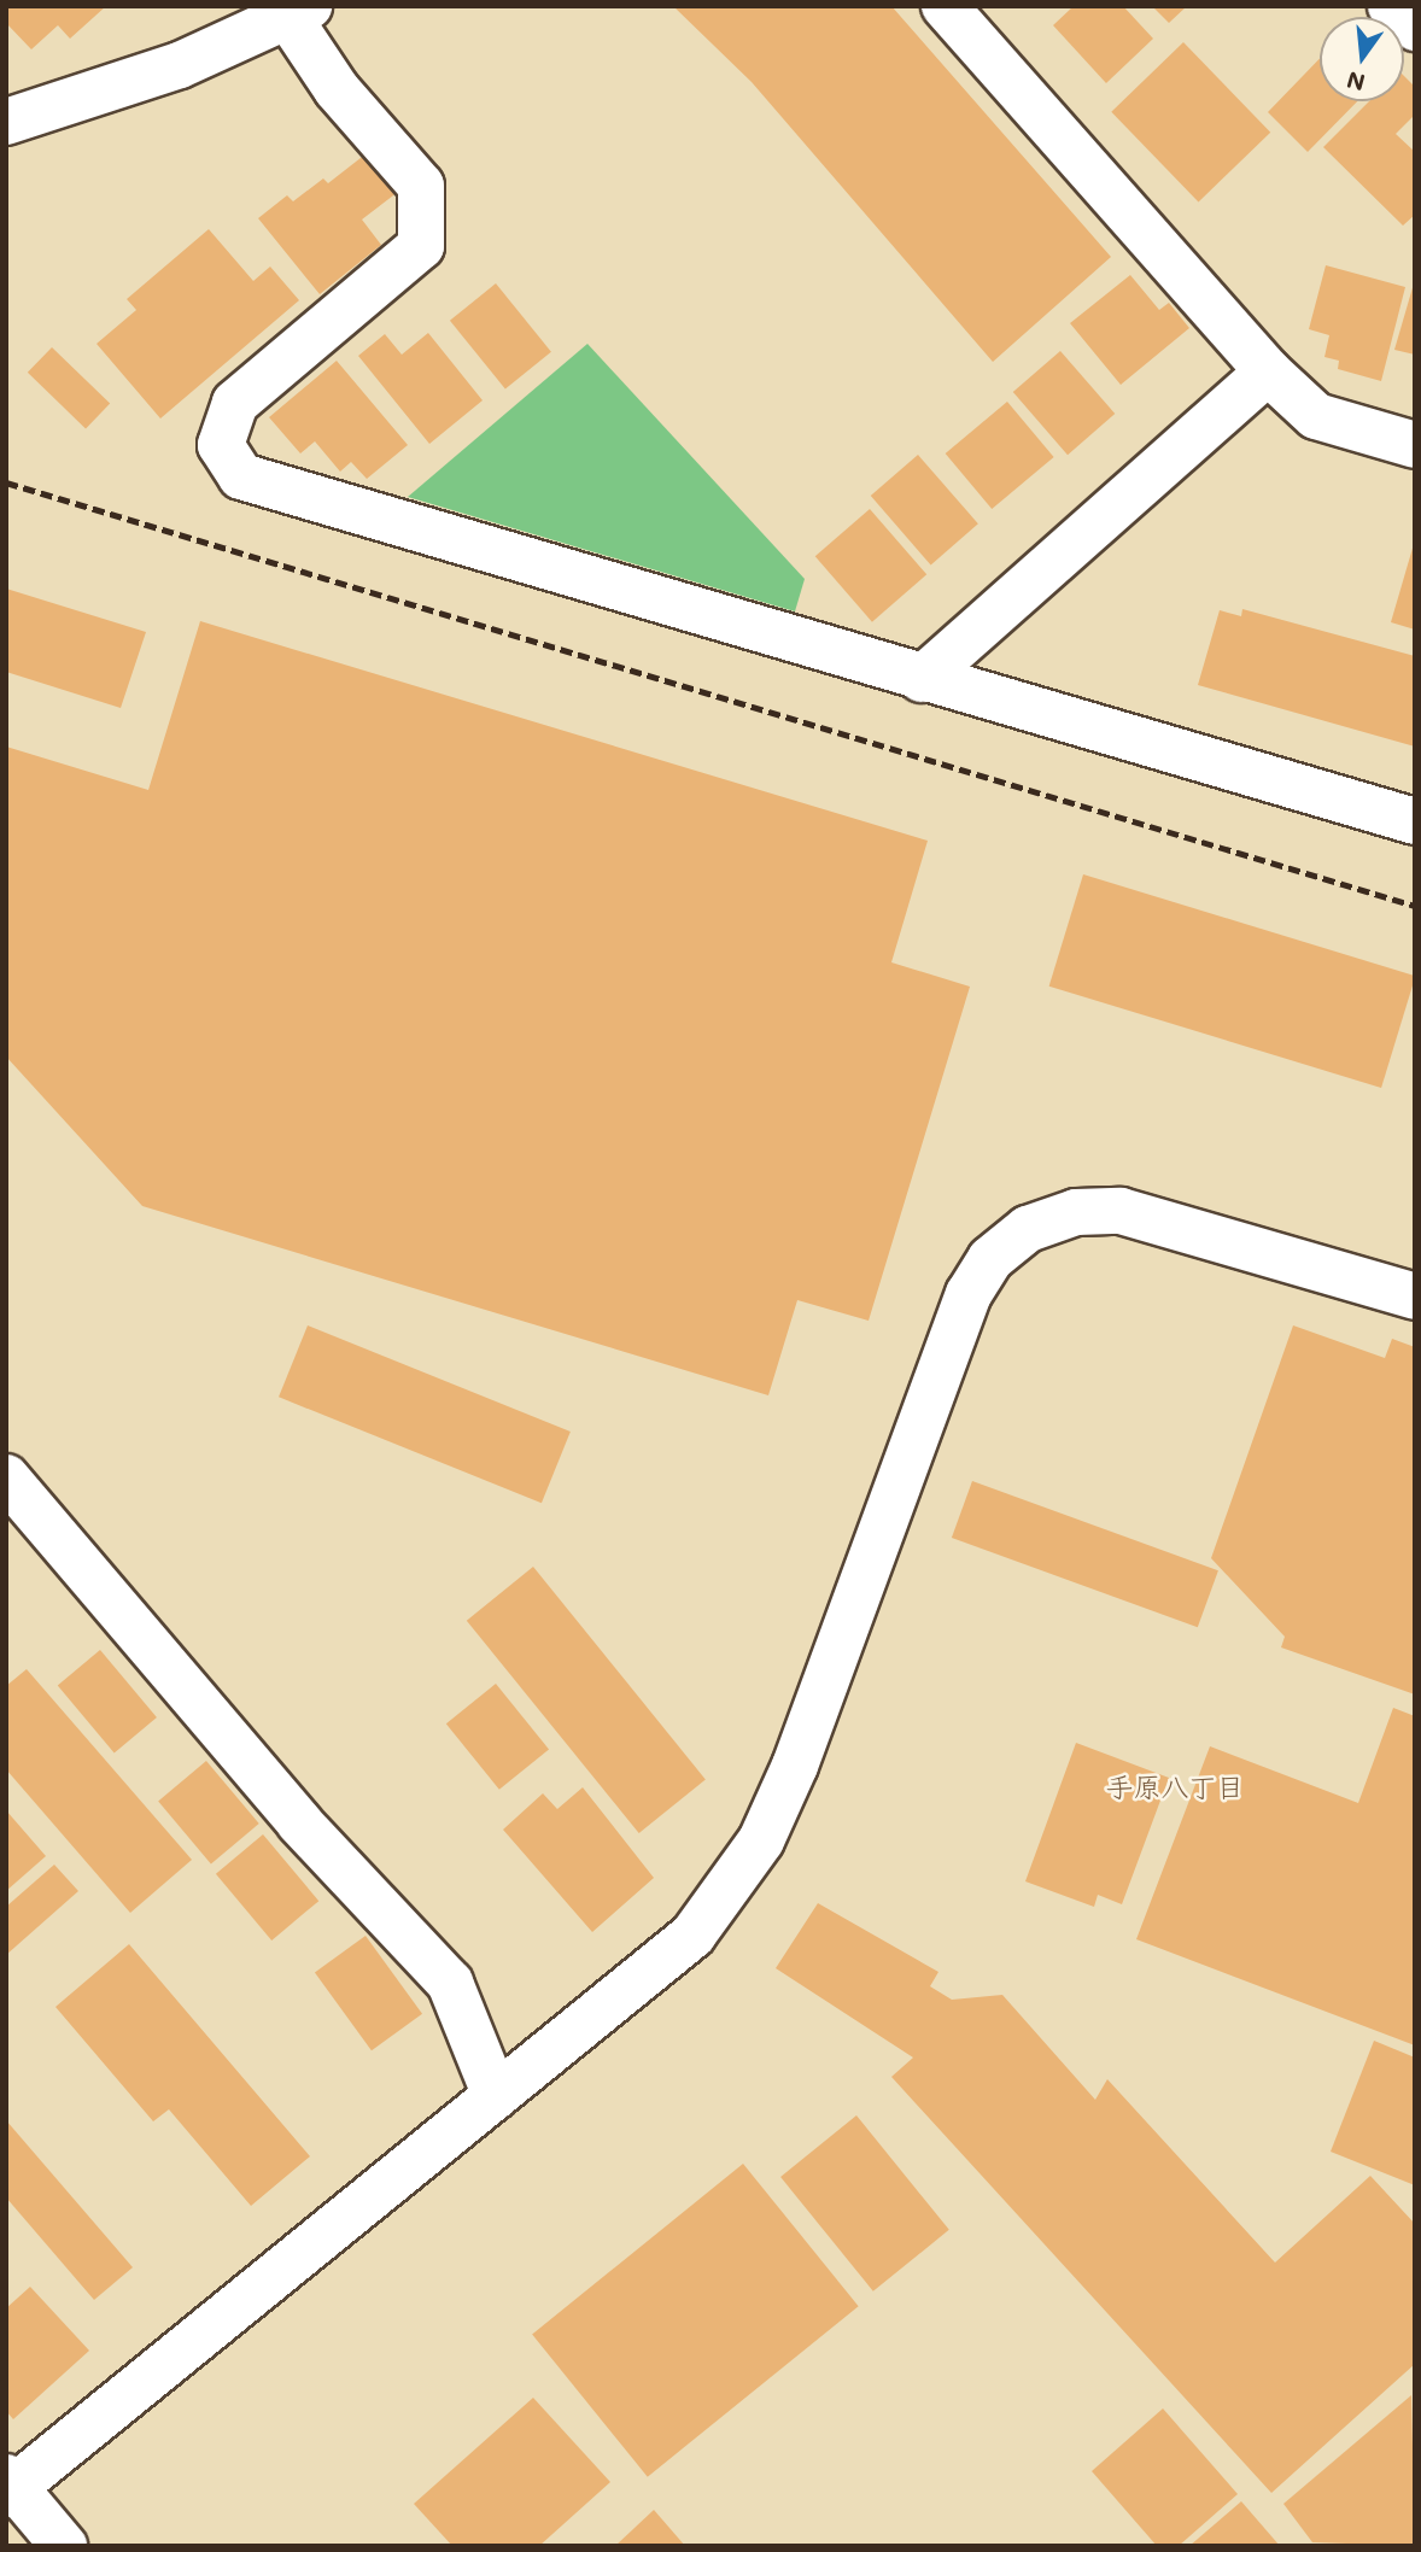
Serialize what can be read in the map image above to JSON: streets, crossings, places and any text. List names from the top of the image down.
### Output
{
  "districts": ["手原八丁目"],
  "north": "bottom"
}
